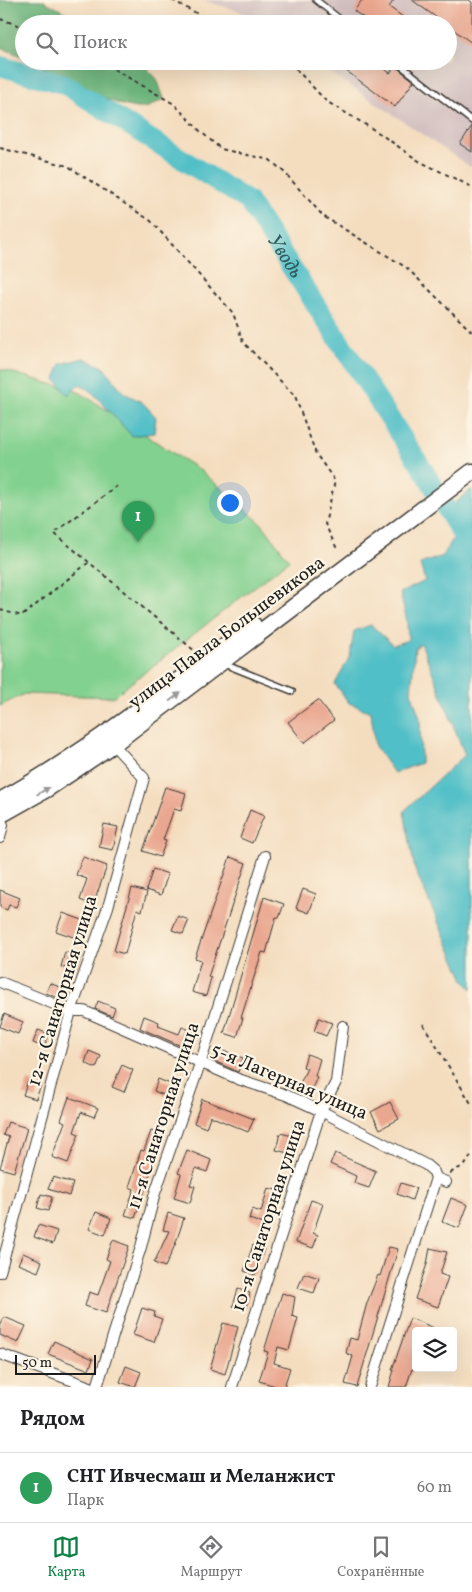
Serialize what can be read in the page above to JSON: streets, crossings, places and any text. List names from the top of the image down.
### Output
{
  "streets": {
    "main road": ["улица Павла Большевикова"],
    "street": [
      "12-я Санаторная улица",
      "5-я Лагерная улица",
      "11-я Санаторная улица",
      "10-я Санаторная улица"
    ]
  },
  "crossings": [
    ["улица Павла Большевикова", "12-я Санаторная улица"],
    ["12-я Санаторная улица", "5-я Лагерная улица"],
    ["5-я Лагерная улица", "11-я Санаторная улица"],
    ["5-я Лагерная улица", "10-я Санаторная улица"]
  ],
  "water": ["Уводь"],
  "scale_bar": "50 m",
  "page": {
    "search": "Поиск",
    "pins": "1",
    "scale": "50 m",
    "heading": "Рядом",
    "list": [
      {
        "mark": "1",
        "name": "СНТ Ивчесмаш и Меланжист",
        "note": "Парк",
        "value": "60 m"
      }
    ],
    "nav": ["Карта", "Маршрут", "Сохранённые"]
  }
}
